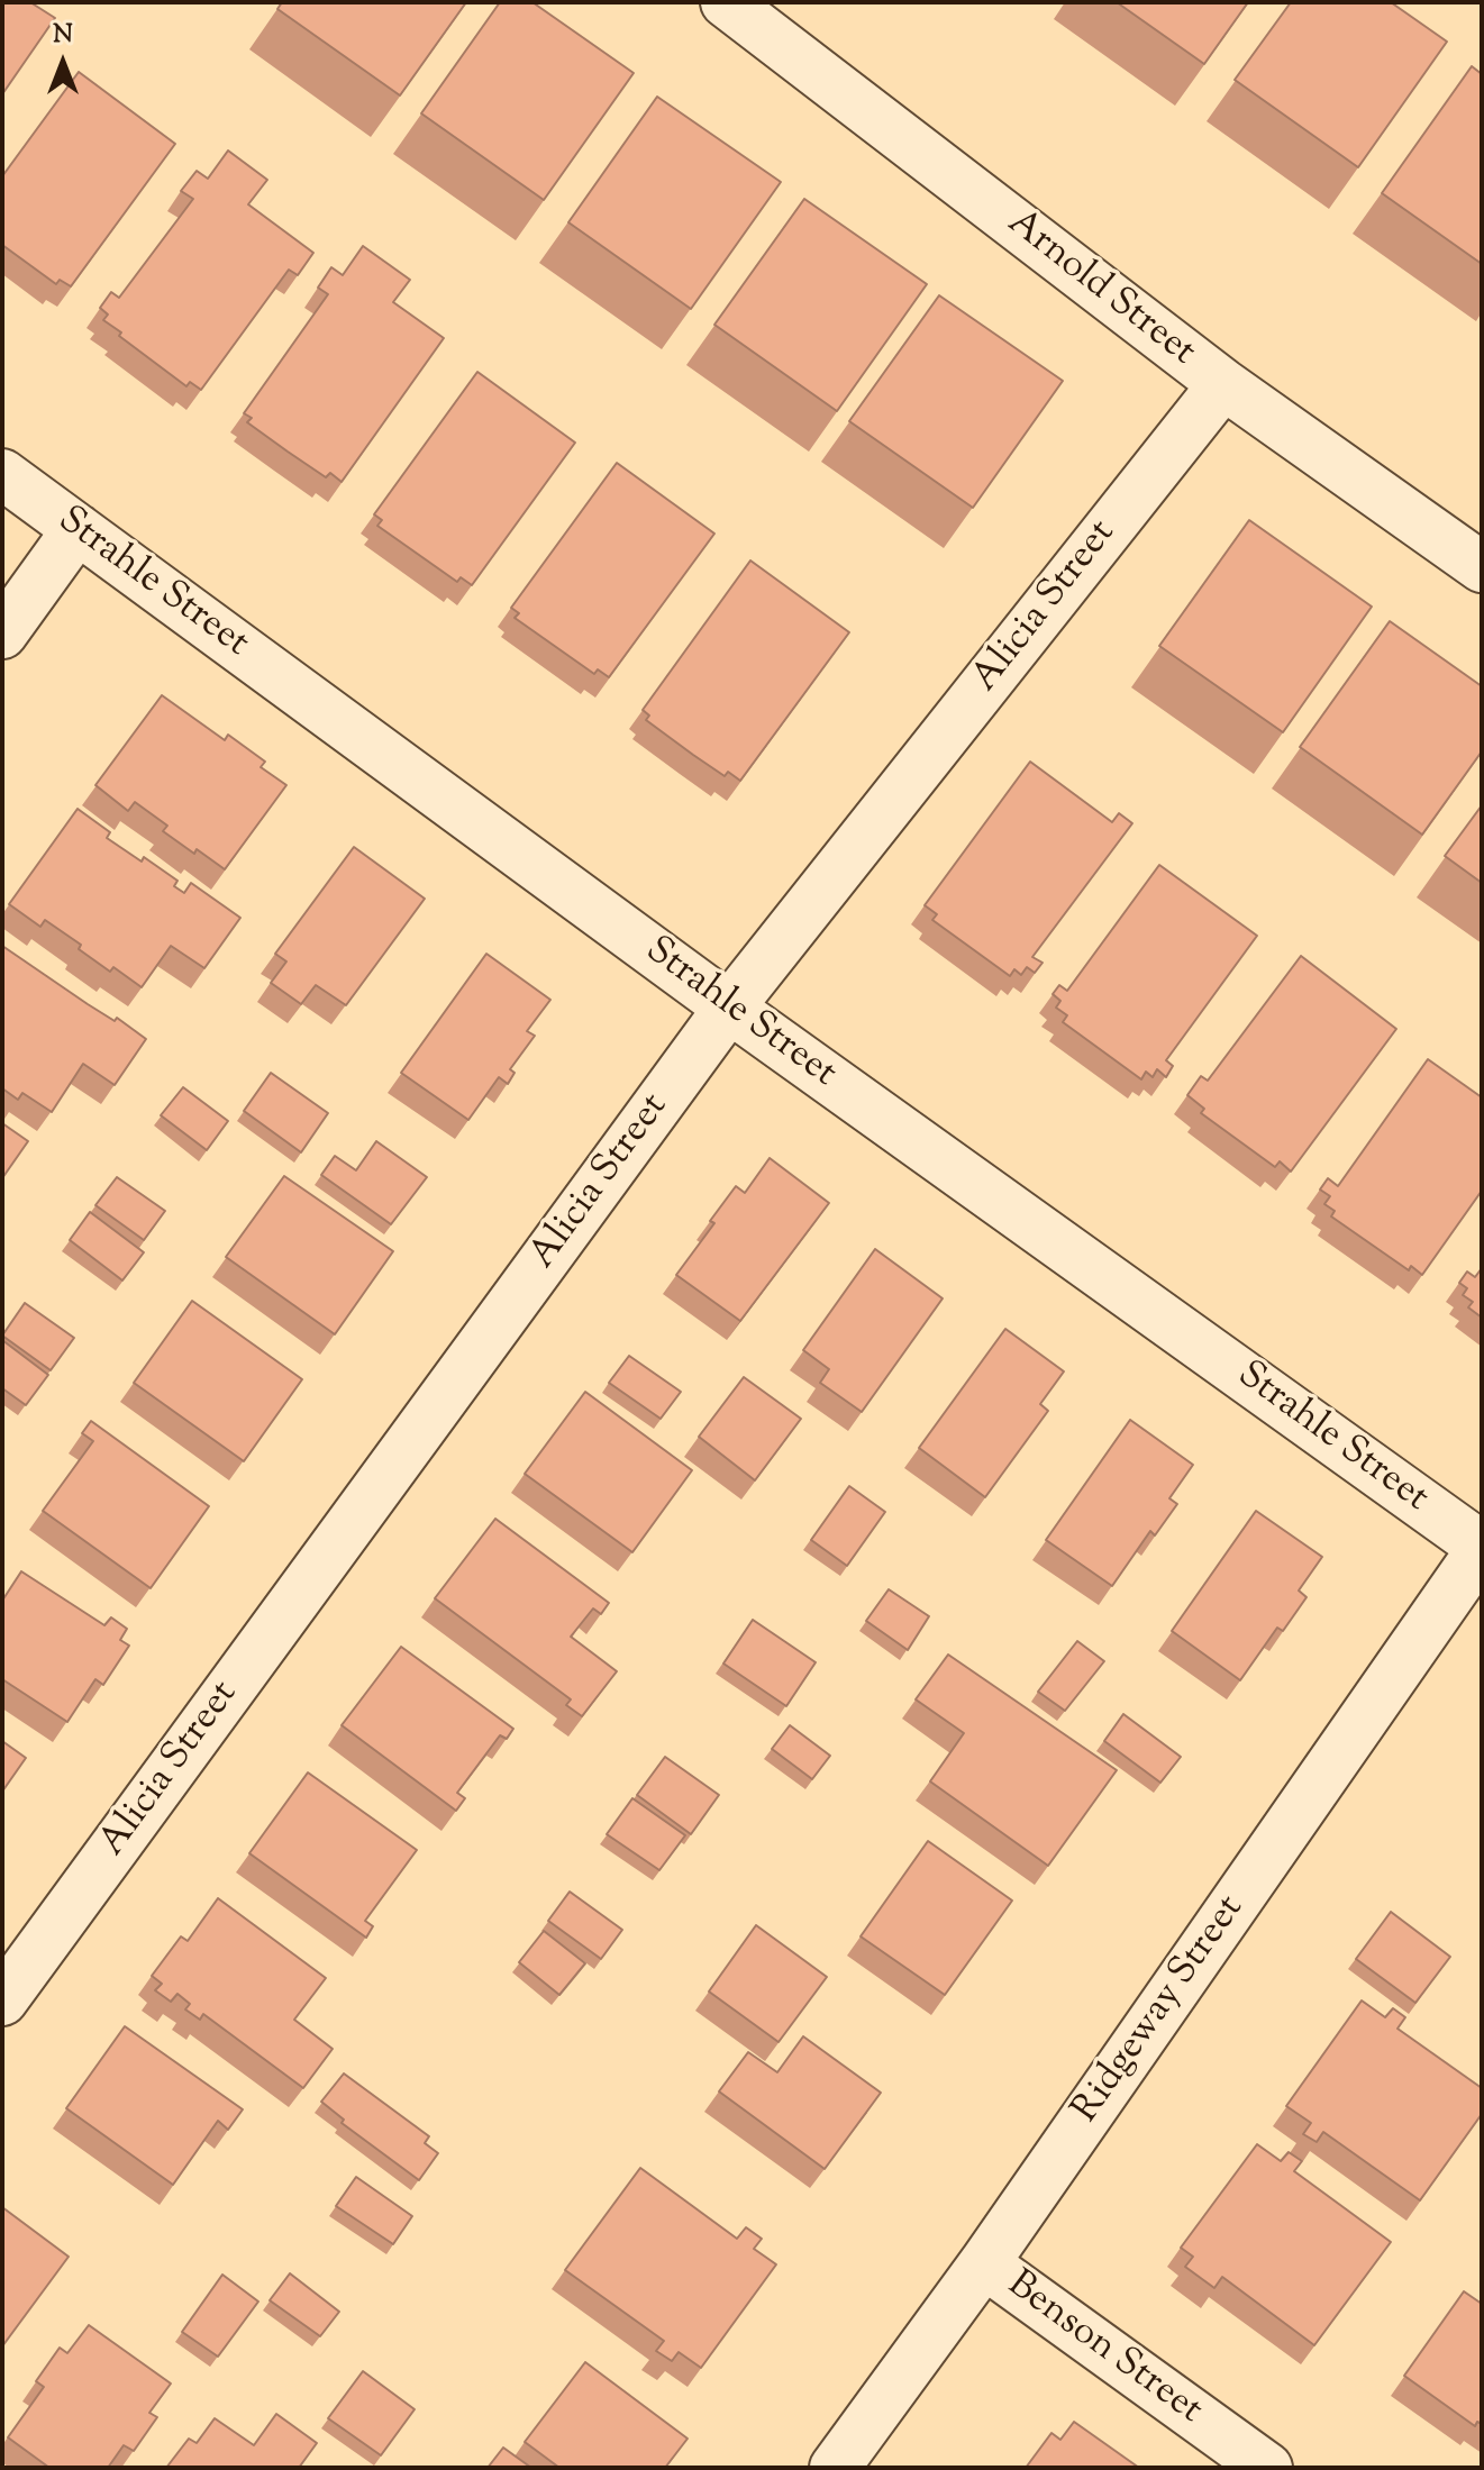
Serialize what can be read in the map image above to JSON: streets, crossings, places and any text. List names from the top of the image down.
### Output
{
  "streets": {
    "street": [
      "Arnold Street",
      "Strahle Street",
      "Alicia Street",
      "Ridgeway Street",
      "Benson Street"
    ]
  },
  "crossings": [
    ["Arnold Street", "Alicia Street"],
    ["Strahle Street", "Alicia Street"],
    ["Strahle Street", "Ridgeway Street"],
    ["Ridgeway Street", "Benson Street"]
  ],
  "north": "top"
}
